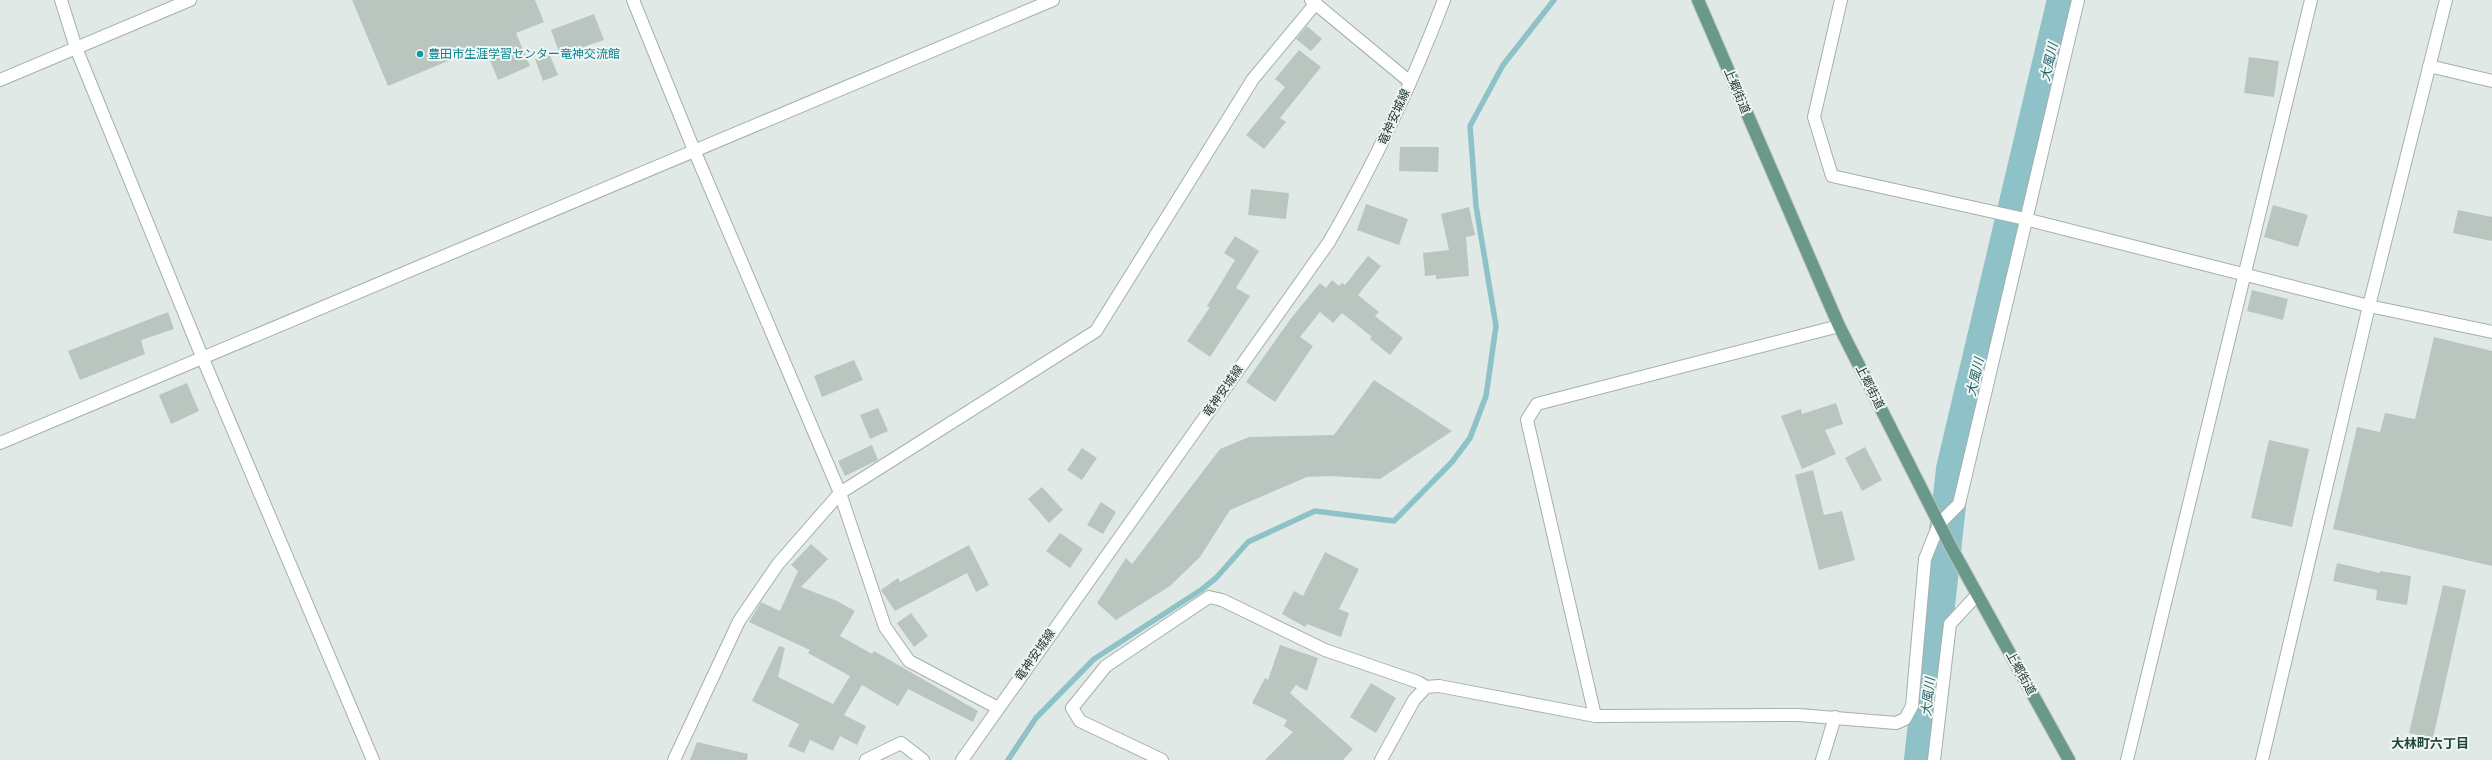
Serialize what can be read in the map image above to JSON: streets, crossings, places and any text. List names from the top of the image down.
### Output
{
  "streets": {
    "main road": ["上郷街道"],
    "street": ["竜神安城線"]
  },
  "districts": ["大林町六丁目"],
  "water": ["大風川"],
  "places": ["豊田市生涯学習センター竜神交流館"]
}
